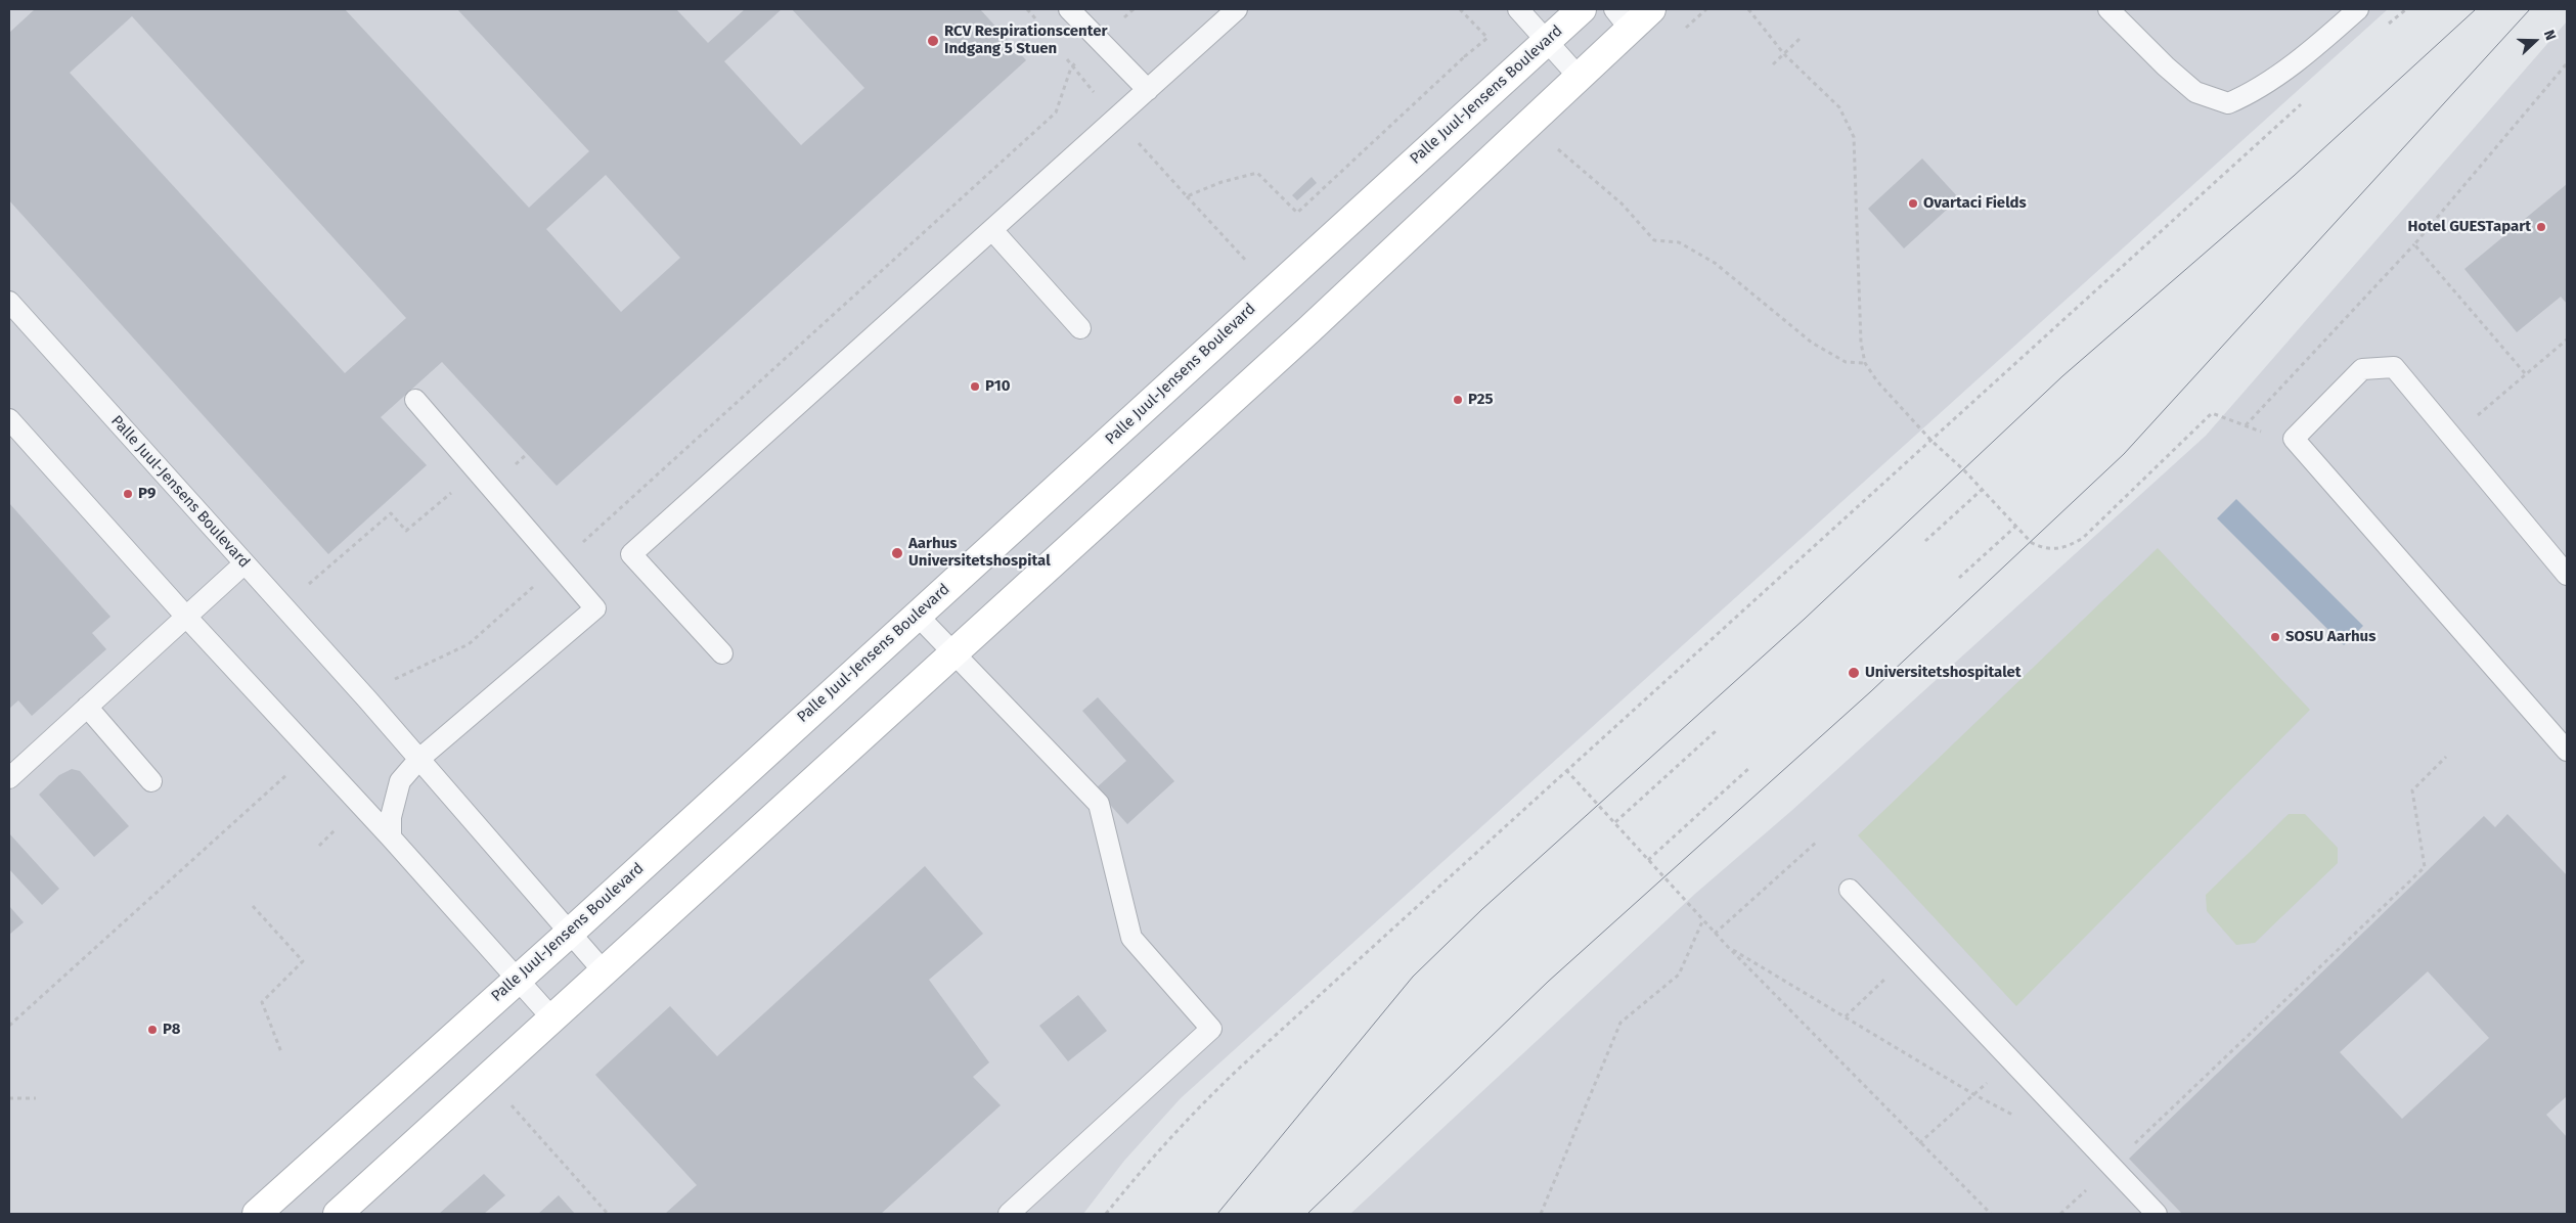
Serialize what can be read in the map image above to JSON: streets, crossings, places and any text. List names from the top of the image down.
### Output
{
  "streets": {
    "street": ["Palle Juul-Jensens Boulevard"]
  },
  "places": [
    "RCV Respirationscenter Indgang 5 Stuen",
    "Ovartaci Fields",
    "Hotel GUESTapart",
    "P10",
    "P25",
    "P9",
    "Aarhus Universitetshospital",
    "SOSU Aarhus",
    "Universitetshospitalet",
    "P8"
  ],
  "north": "right"
}
